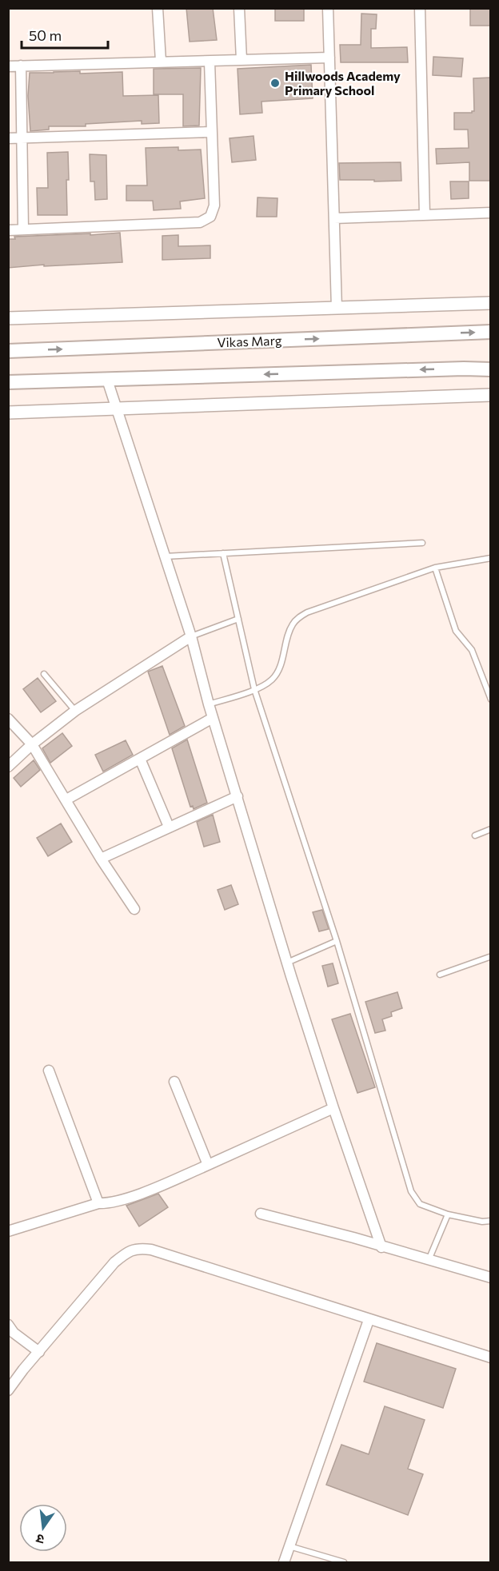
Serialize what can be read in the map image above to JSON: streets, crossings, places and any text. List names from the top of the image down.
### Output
{
  "streets": {
    "main road": ["Vikas Marg"]
  },
  "places": ["Hillwoods Academy Primary School"],
  "scale_bar": "50 m",
  "north": "bottom"
}
